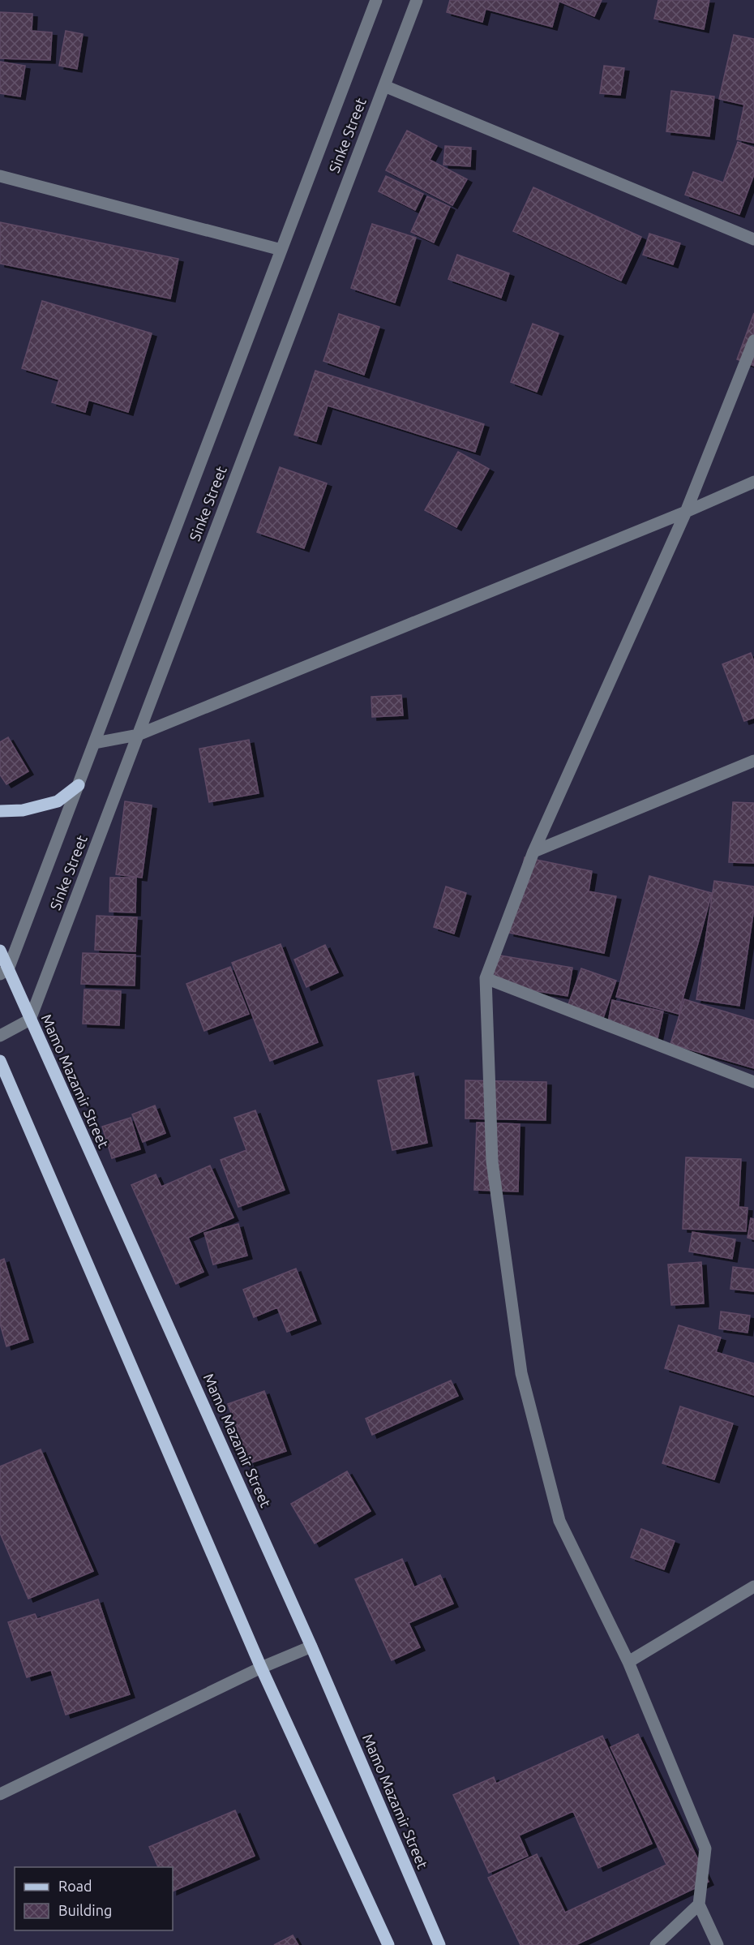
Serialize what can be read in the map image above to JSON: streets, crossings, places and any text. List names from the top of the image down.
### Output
{
  "streets": {
    "main road": ["Mamo Mazamir Street"],
    "street": ["Sinke Street"]
  },
  "crossings": [
    ["Sinke Street", "Mamo Mazamir Street"]
  ],
  "legend": ["Road", "Building"]
}
